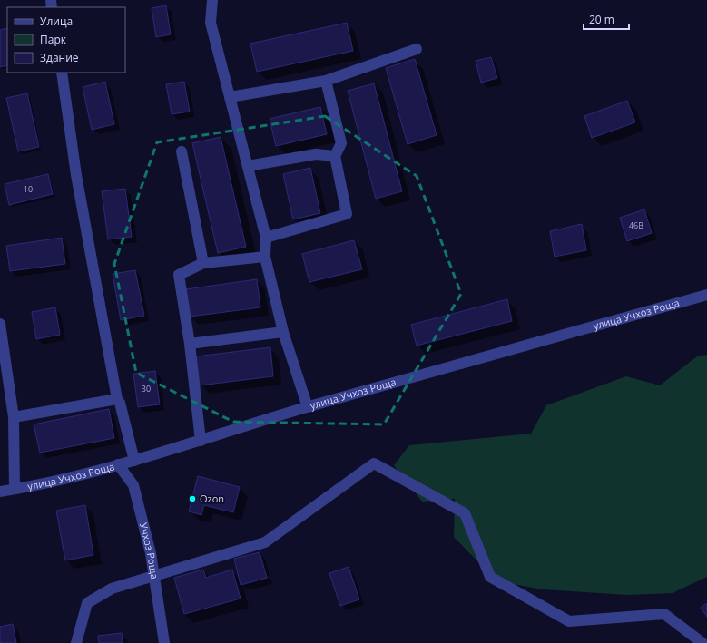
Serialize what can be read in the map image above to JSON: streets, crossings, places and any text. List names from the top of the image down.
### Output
{
  "streets": {
    "street": ["улица Учхоз Роща", "Учхоз Роща"]
  },
  "crossings": [
    ["улица Учхоз Роща", "Учхоз Роща"]
  ],
  "places": ["Ozon"],
  "house_numbers": ["10", "46В", "30"],
  "legend": ["Улица", "Парк", "Здание"],
  "scale_bar": "20 m"
}
